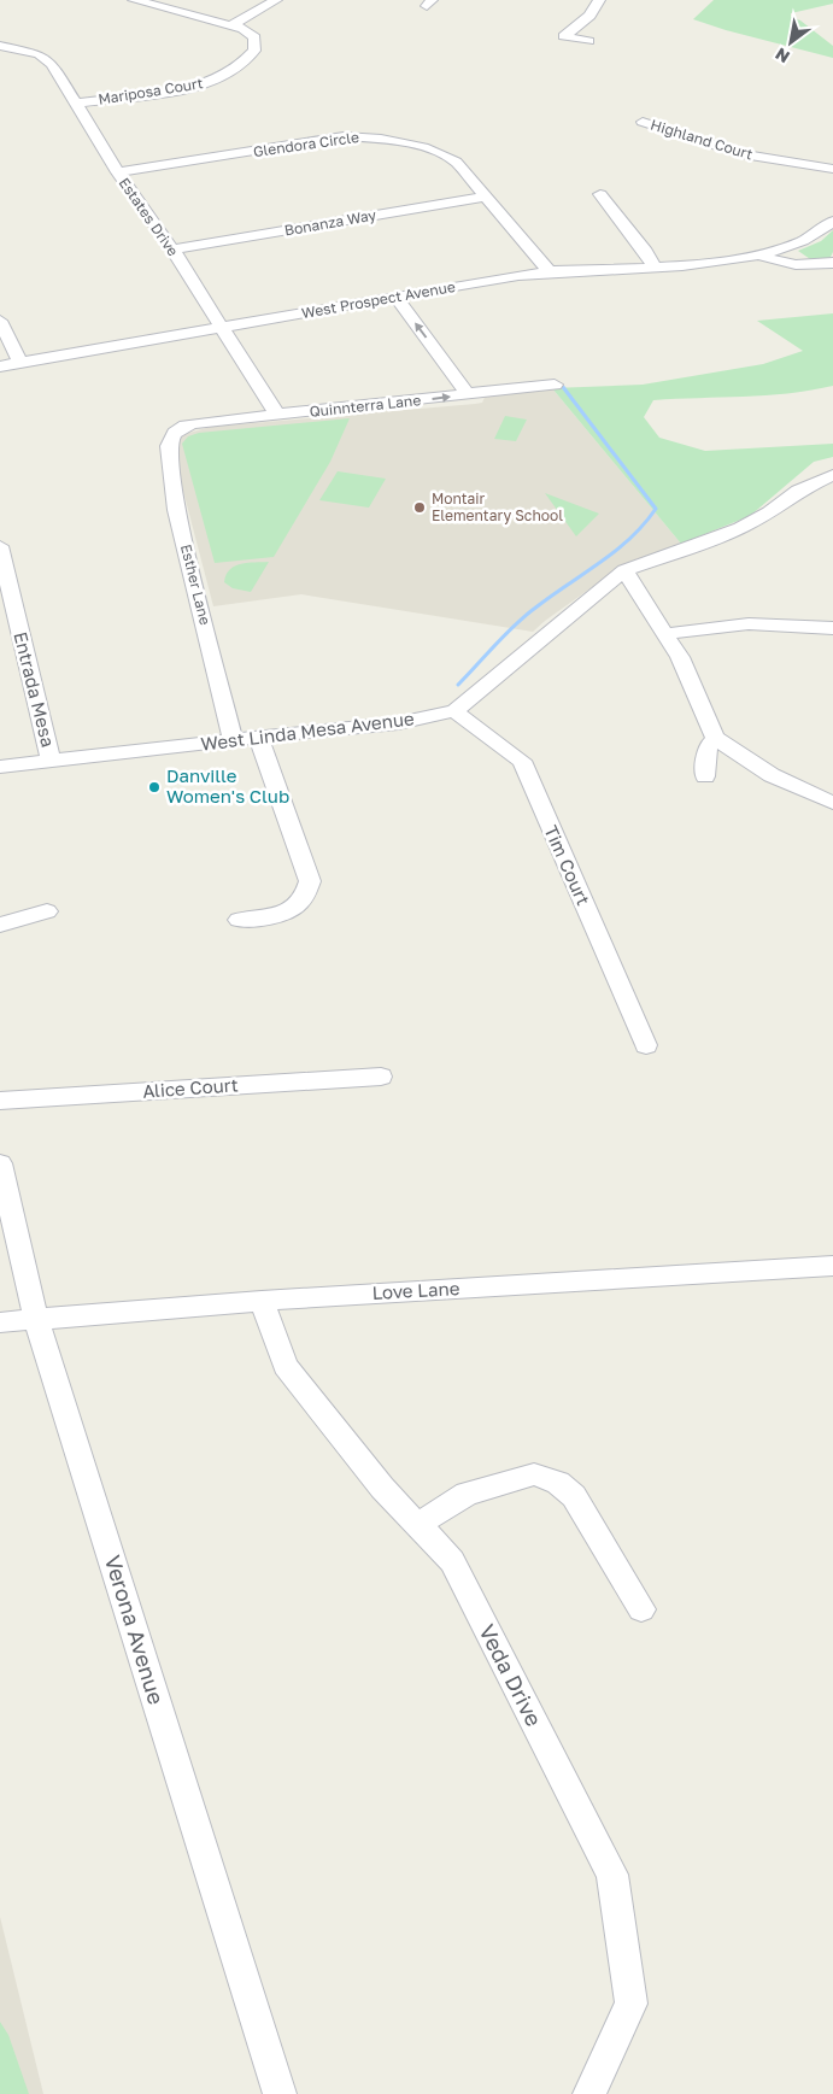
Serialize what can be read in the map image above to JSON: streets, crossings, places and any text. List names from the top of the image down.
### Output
{
  "streets": {
    "street": [
      "Mariposa Court",
      "Highland Court",
      "Glendora Circle",
      "Estates Drive",
      "Bonanza Way",
      "West Prospect Avenue",
      "Quinnterra Lane",
      "Esther Lane",
      "Entrada Mesa",
      "West Linda Mesa Avenue",
      "Tim Court",
      "Alice Court",
      "Love Lane",
      "Verona Avenue",
      "Veda Drive"
    ]
  },
  "crossings": [
    ["Mariposa Court", "Estates Drive"],
    ["Glendora Circle", "Estates Drive"],
    ["Glendora Circle", "Bonanza Way"],
    ["Glendora Circle", "West Prospect Avenue"],
    ["Estates Drive", "Bonanza Way"],
    ["Estates Drive", "West Prospect Avenue"],
    ["Estates Drive", "Quinnterra Lane"],
    ["Quinnterra Lane", "Esther Lane"],
    ["Esther Lane", "West Linda Mesa Avenue"],
    ["Entrada Mesa", "West Linda Mesa Avenue"],
    ["West Linda Mesa Avenue", "Tim Court"],
    ["Love Lane", "Verona Avenue"],
    ["Love Lane", "Veda Drive"]
  ],
  "one_way": ["Quinnterra Lane"],
  "places": ["Montair Elementary School", "Danville Women's Club"],
  "north": "bottom left"
}
